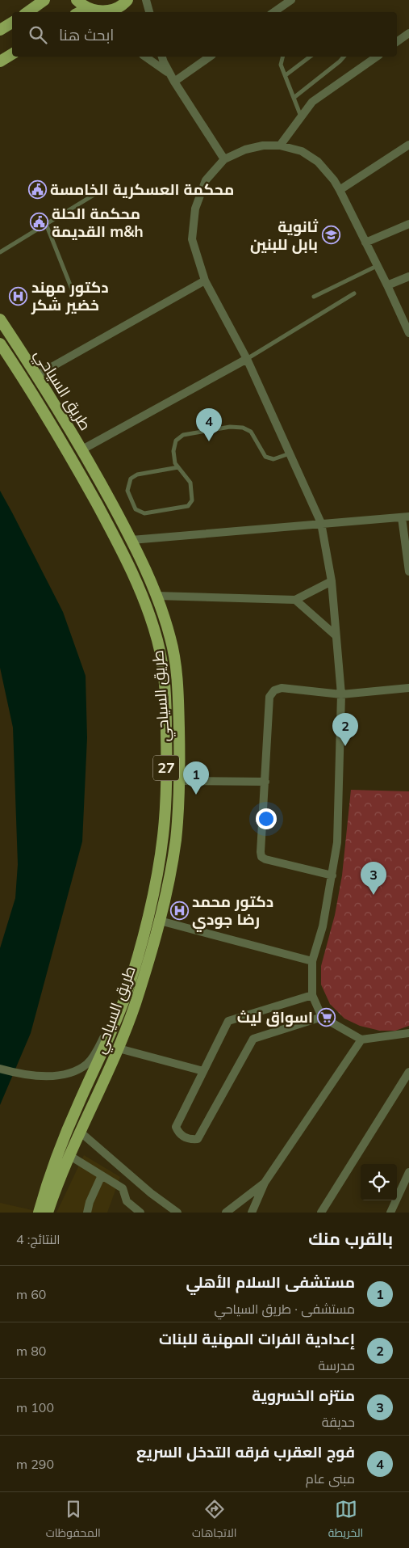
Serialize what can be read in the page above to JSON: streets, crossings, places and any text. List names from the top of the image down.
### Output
{
  "streets": {
    "main road": ["طريق السياحي", "27"]
  },
  "places": {
    "public building": ["محكمة العسكرية الخامسة", "محكمة الحلة القديمة m&h"],
    "school or university": ["ثانوية بابل للبنين"],
    "hospital": ["دكتور مهند خضير شكر", "دكتور محمد رضا جودي"],
    "supermarket": ["اسواق ليث"]
  },
  "page": {
    "search": "ابحث هنا",
    "pins": [
      "4",
      "2",
      "1",
      "3"
    ],
    "heading": ["بالقرب منك", "النتائج: 4"],
    "list": [
      {
        "mark": "1",
        "name": "مستشفى السلام الأهلي",
        "note": "مستشفى · طريق السياحي",
        "value": "60 m"
      },
      {
        "mark": "2",
        "name": "إعدادية الفرات المهنية للبنات",
        "note": "مدرسة",
        "value": "80 m"
      },
      {
        "mark": "3",
        "name": "منتزه الخسروية",
        "note": "حديقة",
        "value": "100 m"
      },
      {
        "mark": "4",
        "name": "فوج العقرب فرقه التدخل السريع",
        "note": "مبنى عام",
        "value": "290 m"
      }
    ],
    "nav": ["الخريطة", "الاتجاهات", "المحفوظات"]
  }
}
